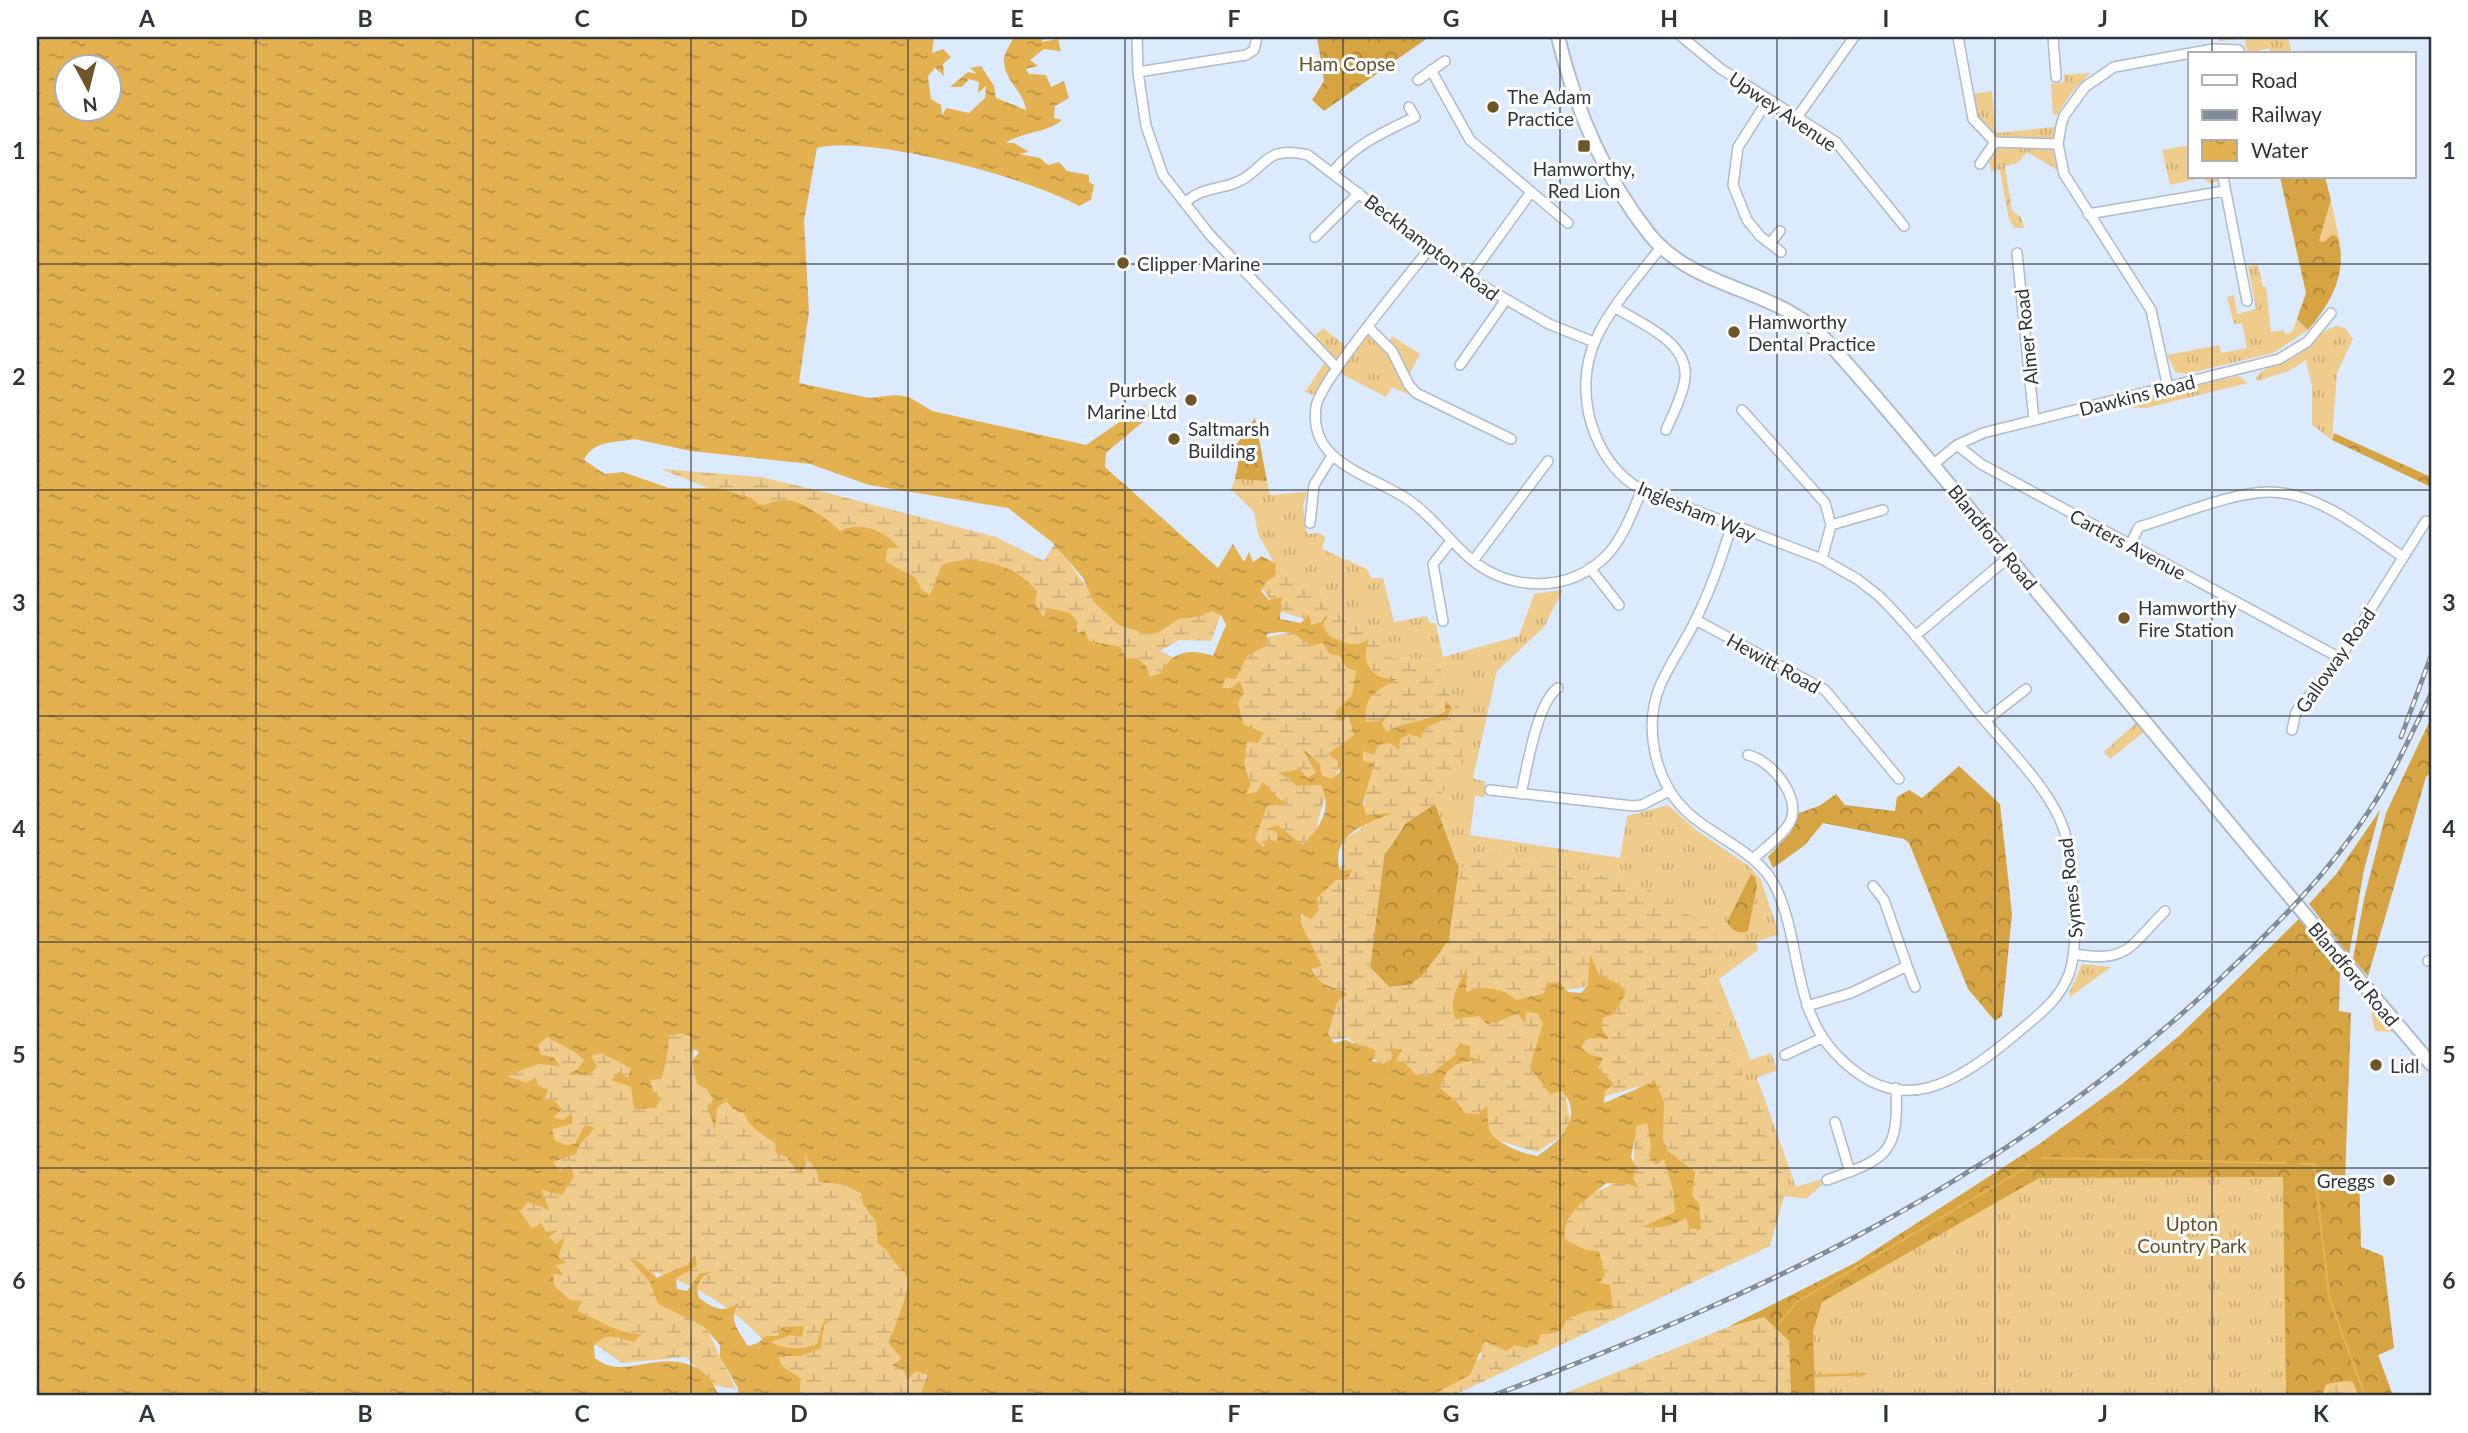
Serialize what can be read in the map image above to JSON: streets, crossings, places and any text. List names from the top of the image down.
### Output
{
  "streets": {
    "main road": ["Blandford Road"],
    "street": [
      "Upwey Avenue",
      "Beckhampton Road",
      "Almer Road",
      "Dawkins Road",
      "Inglesham Way",
      "Carters Avenue",
      "Galloway Road",
      "Hewitt Road",
      "Symes Road"
    ]
  },
  "crossings": [
    ["Beckhampton Road", "Inglesham Way"],
    ["Almer Road", "Dawkins Road"],
    ["Dawkins Road", "Blandford Road"],
    ["Dawkins Road", "Carters Avenue"],
    ["Inglesham Way", "Blandford Road"],
    ["Inglesham Way", "Symes Road"],
    ["Carters Avenue", "Galloway Road"]
  ],
  "parks": ["Ham Copse", "Upton Country Park"],
  "places": {
    "other": [
      "The Adam Practice",
      "Clipper Marine",
      "Hamworthy Dental Practice",
      "Purbeck Marine Ltd",
      "Saltmarsh Building",
      "Hamworthy Fire Station",
      "Lidl",
      "Greggs"
    ],
    "transit": ["Hamworthy, Red Lion"]
  },
  "legend": ["Road", "Railway", "Water"],
  "north": "bottom",
  "grid": {
    "columns": [
      "A",
      "B",
      "C",
      "D",
      "E",
      "F",
      "G",
      "H",
      "I",
      "J",
      "K"
    ],
    "rows": [
      "1",
      "2",
      "3",
      "4",
      "5",
      "6"
    ]
  }
}
